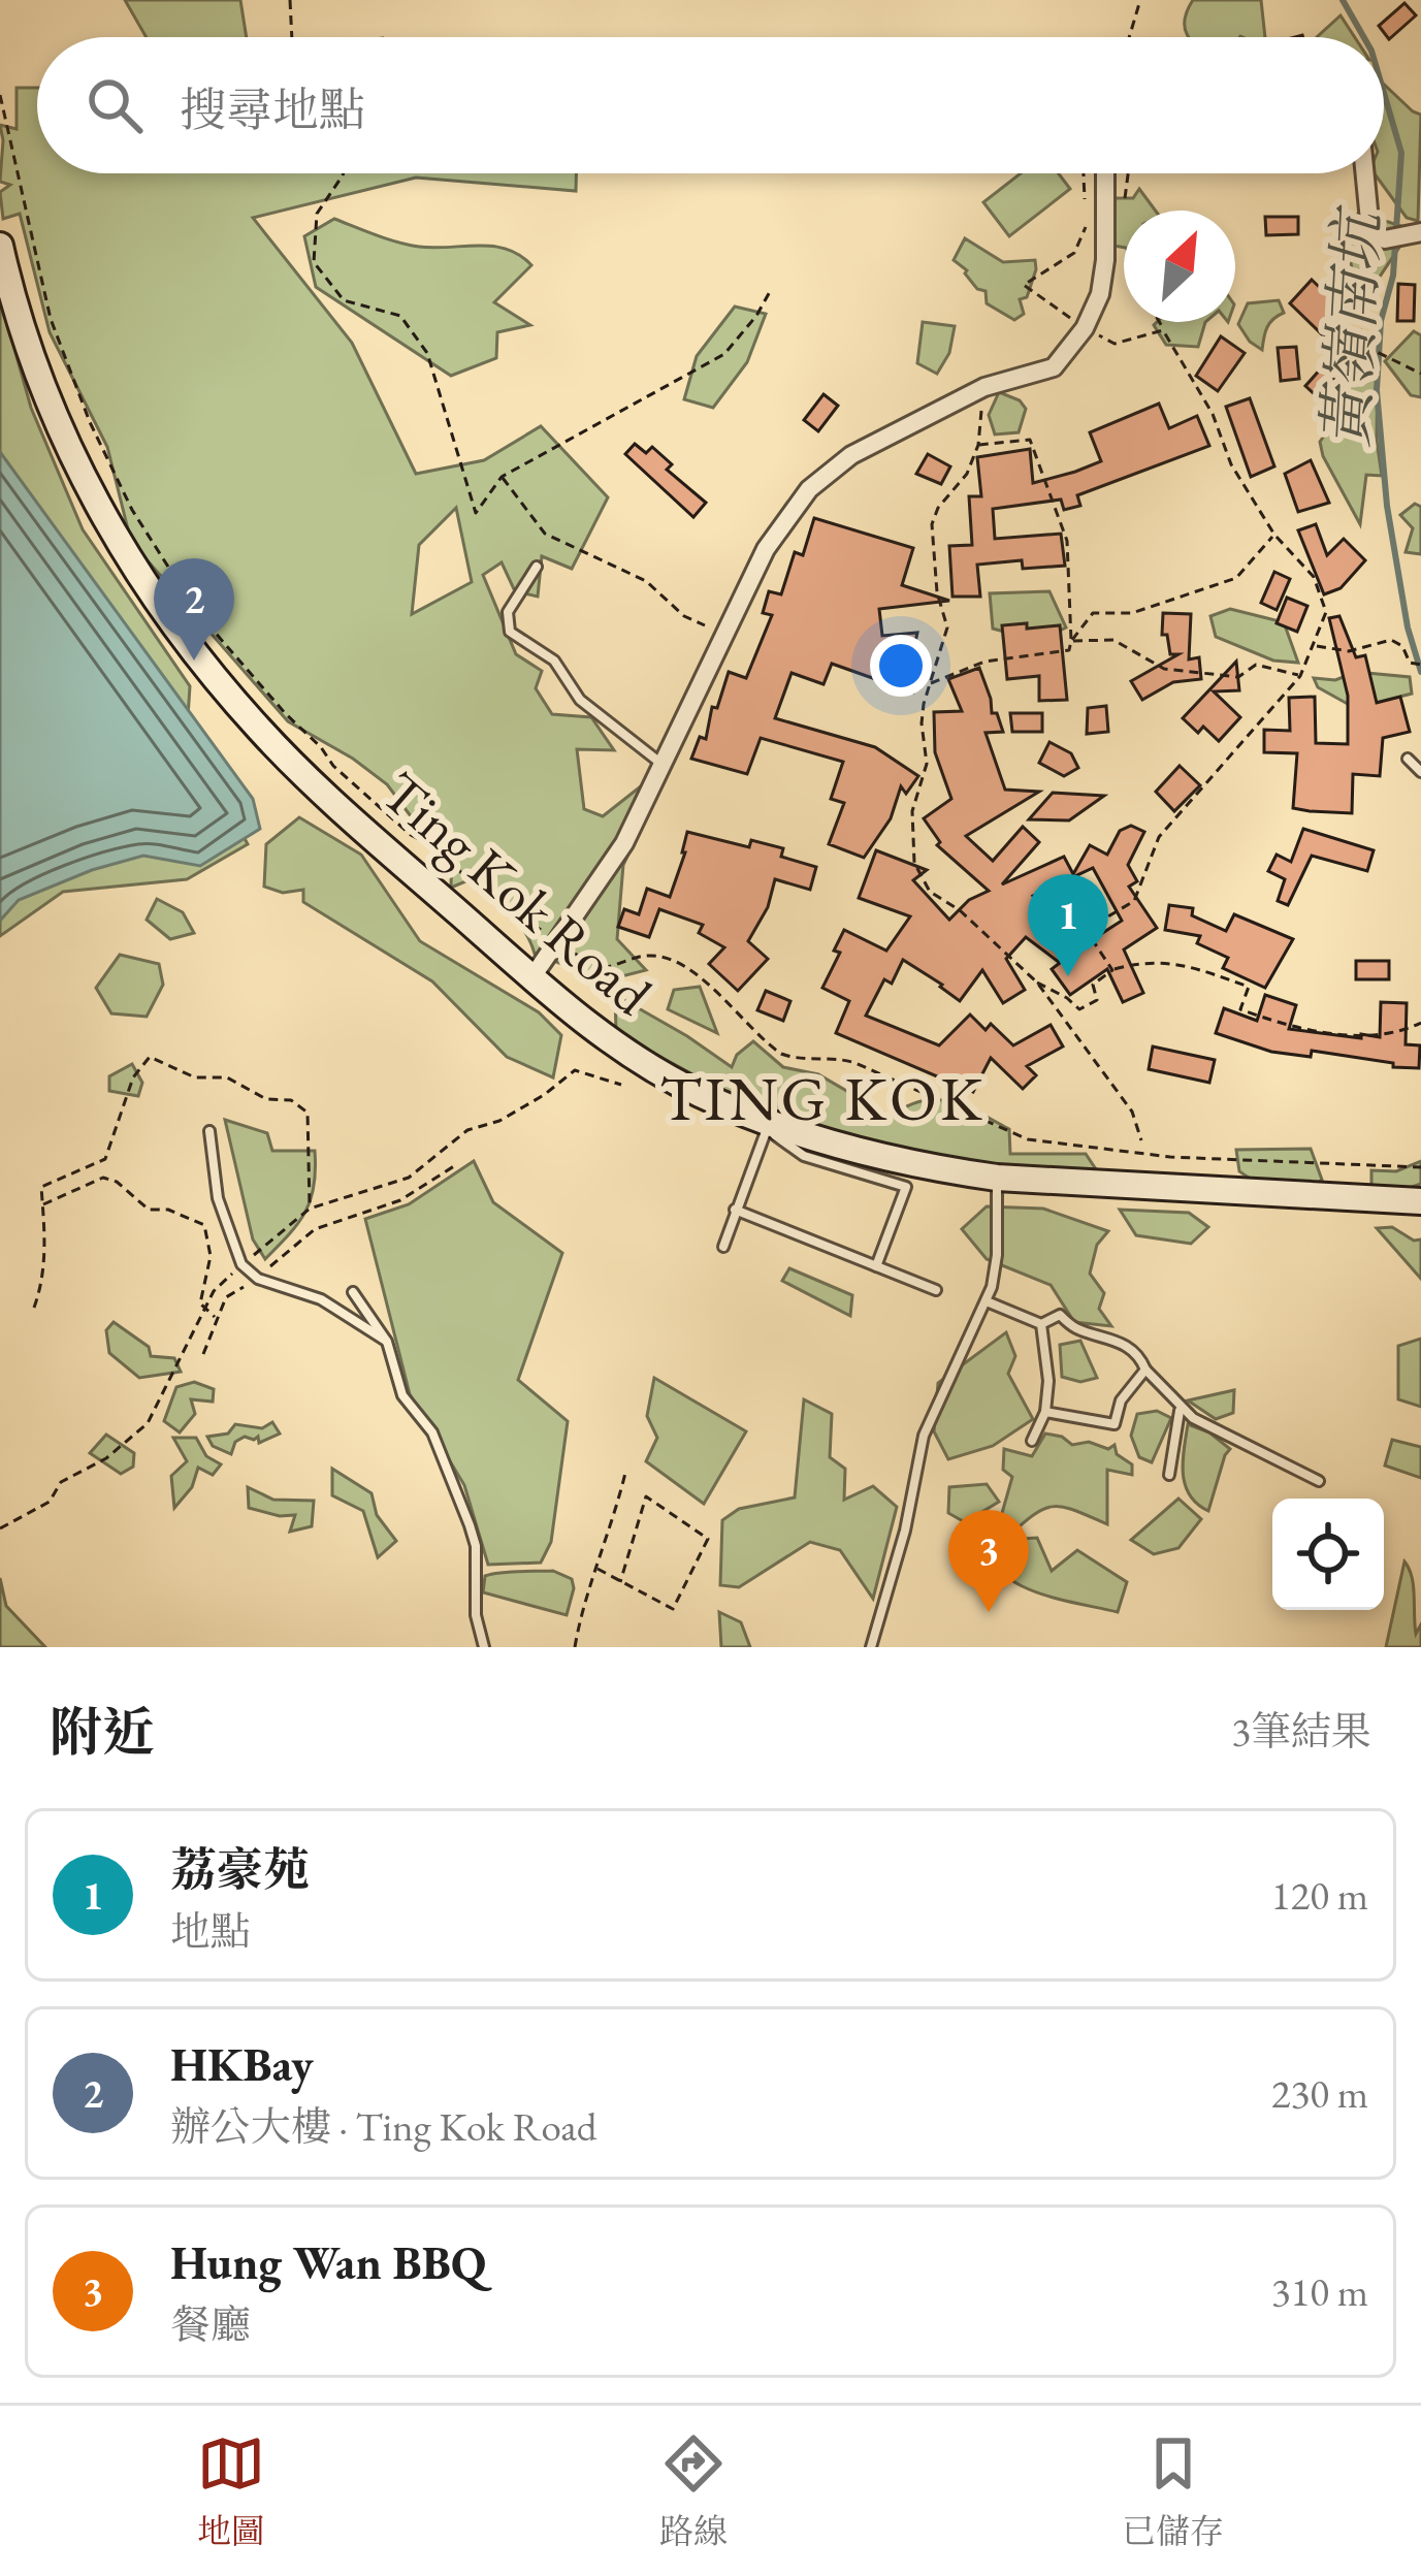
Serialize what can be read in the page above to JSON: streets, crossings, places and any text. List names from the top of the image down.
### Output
{
  "streets": {
    "main road": ["Ting Kok Road"]
  },
  "districts": ["TING KOK"],
  "water": ["黃嶺南坑"],
  "north": "top right",
  "page": {
    "search": "搜尋地點",
    "pins": ["2", "1", "3"],
    "heading": ["附近", "3筆結果"],
    "list": [
      {
        "mark": "1",
        "name": "荔豪苑",
        "note": "地點",
        "value": "120 m"
      },
      {
        "mark": "2",
        "name": "HKBay",
        "note": "辦公大樓 · Ting Kok Road",
        "value": "230 m"
      },
      {
        "mark": "3",
        "name": "Hung Wan BBQ",
        "note": "餐廳",
        "value": "310 m"
      }
    ],
    "nav": ["地圖", "路線", "已儲存"]
  }
}
